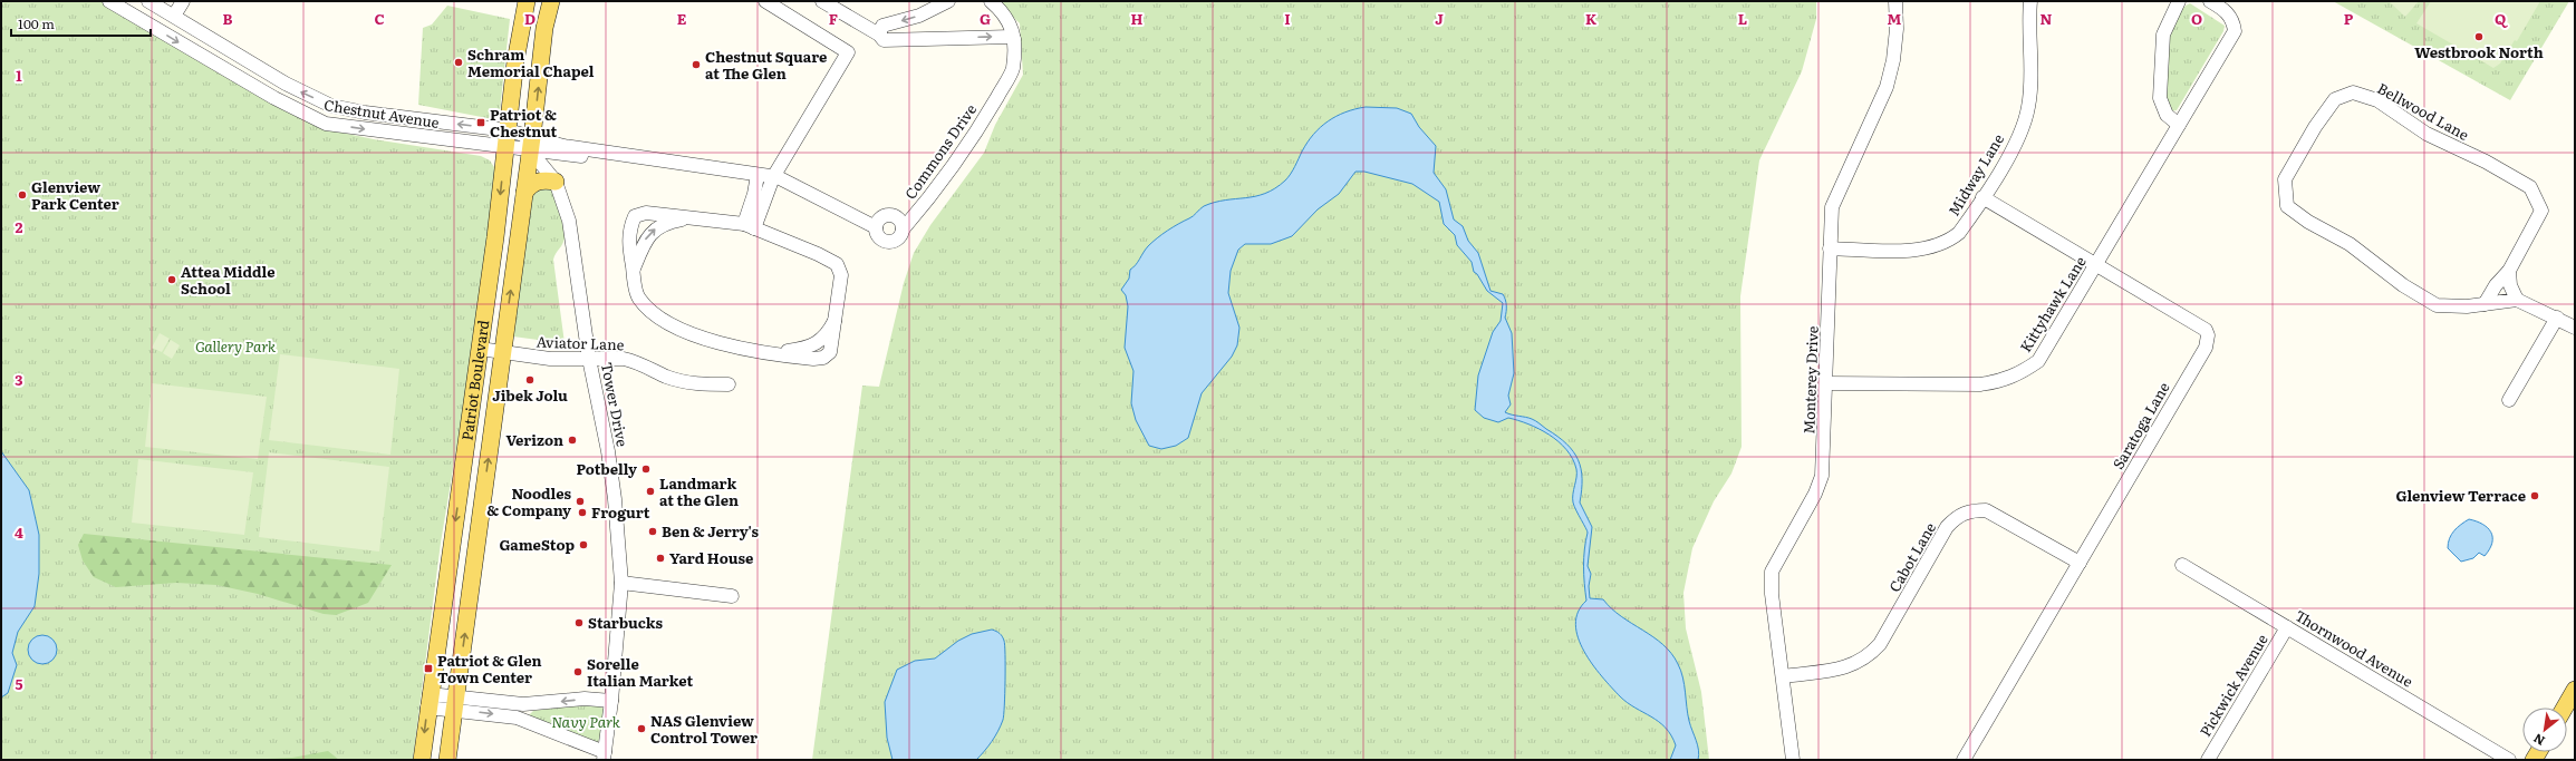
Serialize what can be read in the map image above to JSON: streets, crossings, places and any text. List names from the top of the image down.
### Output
{
  "streets": {
    "main road": ["Patriot Boulevard"],
    "street": [
      "Bellwood Lane",
      "Chestnut Avenue",
      "Commons Drive",
      "Midway Lane",
      "Kittyhawk Lane",
      "Aviator Lane",
      "Monterey Drive",
      "Tower Drive",
      "Saratoga Lane",
      "Cabot Lane",
      "Thornwood Avenue",
      "Pickwick Avenue"
    ]
  },
  "crossings": [
    ["Chestnut Avenue", "Commons Drive"],
    ["Chestnut Avenue", "Patriot Boulevard"],
    ["Chestnut Avenue", "Tower Drive"],
    ["Midway Lane", "Monterey Drive"],
    ["Midway Lane", "Saratoga Lane"],
    ["Kittyhawk Lane", "Monterey Drive"],
    ["Kittyhawk Lane", "Saratoga Lane"],
    ["Aviator Lane", "Patriot Boulevard"],
    ["Aviator Lane", "Tower Drive"],
    ["Monterey Drive", "Cabot Lane"],
    ["Patriot Boulevard", "Tower Drive"],
    ["Saratoga Lane", "Cabot Lane"],
    ["Thornwood Avenue", "Pickwick Avenue"]
  ],
  "parks": ["Gallery Park", "Navy Park"],
  "places": {
    "other": [
      "Westbrook North",
      "Schram Memorial Chapel",
      "Chestnut Square at The Glen",
      "Glenview Park Center",
      "Attea Middle School",
      "Jibek Jolu",
      "Verizon",
      "Potbelly",
      "Landmark at the Glen",
      "Glenview Terrace",
      "Noodles & Company",
      "Frogurt",
      "Ben & Jerry's",
      "GameStop",
      "Yard House",
      "Starbucks",
      "Sorelle Italian Market",
      "NAS Glenview Control Tower"
    ],
    "transit": ["Patriot & Chestnut", "Patriot & Glen Town Center"]
  },
  "scale_bar": "100 m",
  "north": "bottom left",
  "grid": {
    "columns": [
      "B",
      "C",
      "D",
      "E",
      "F",
      "G",
      "H",
      "I",
      "J",
      "K",
      "L",
      "M",
      "N",
      "O",
      "P",
      "Q"
    ],
    "rows": [
      "1",
      "2",
      "3",
      "4",
      "5"
    ]
  }
}
